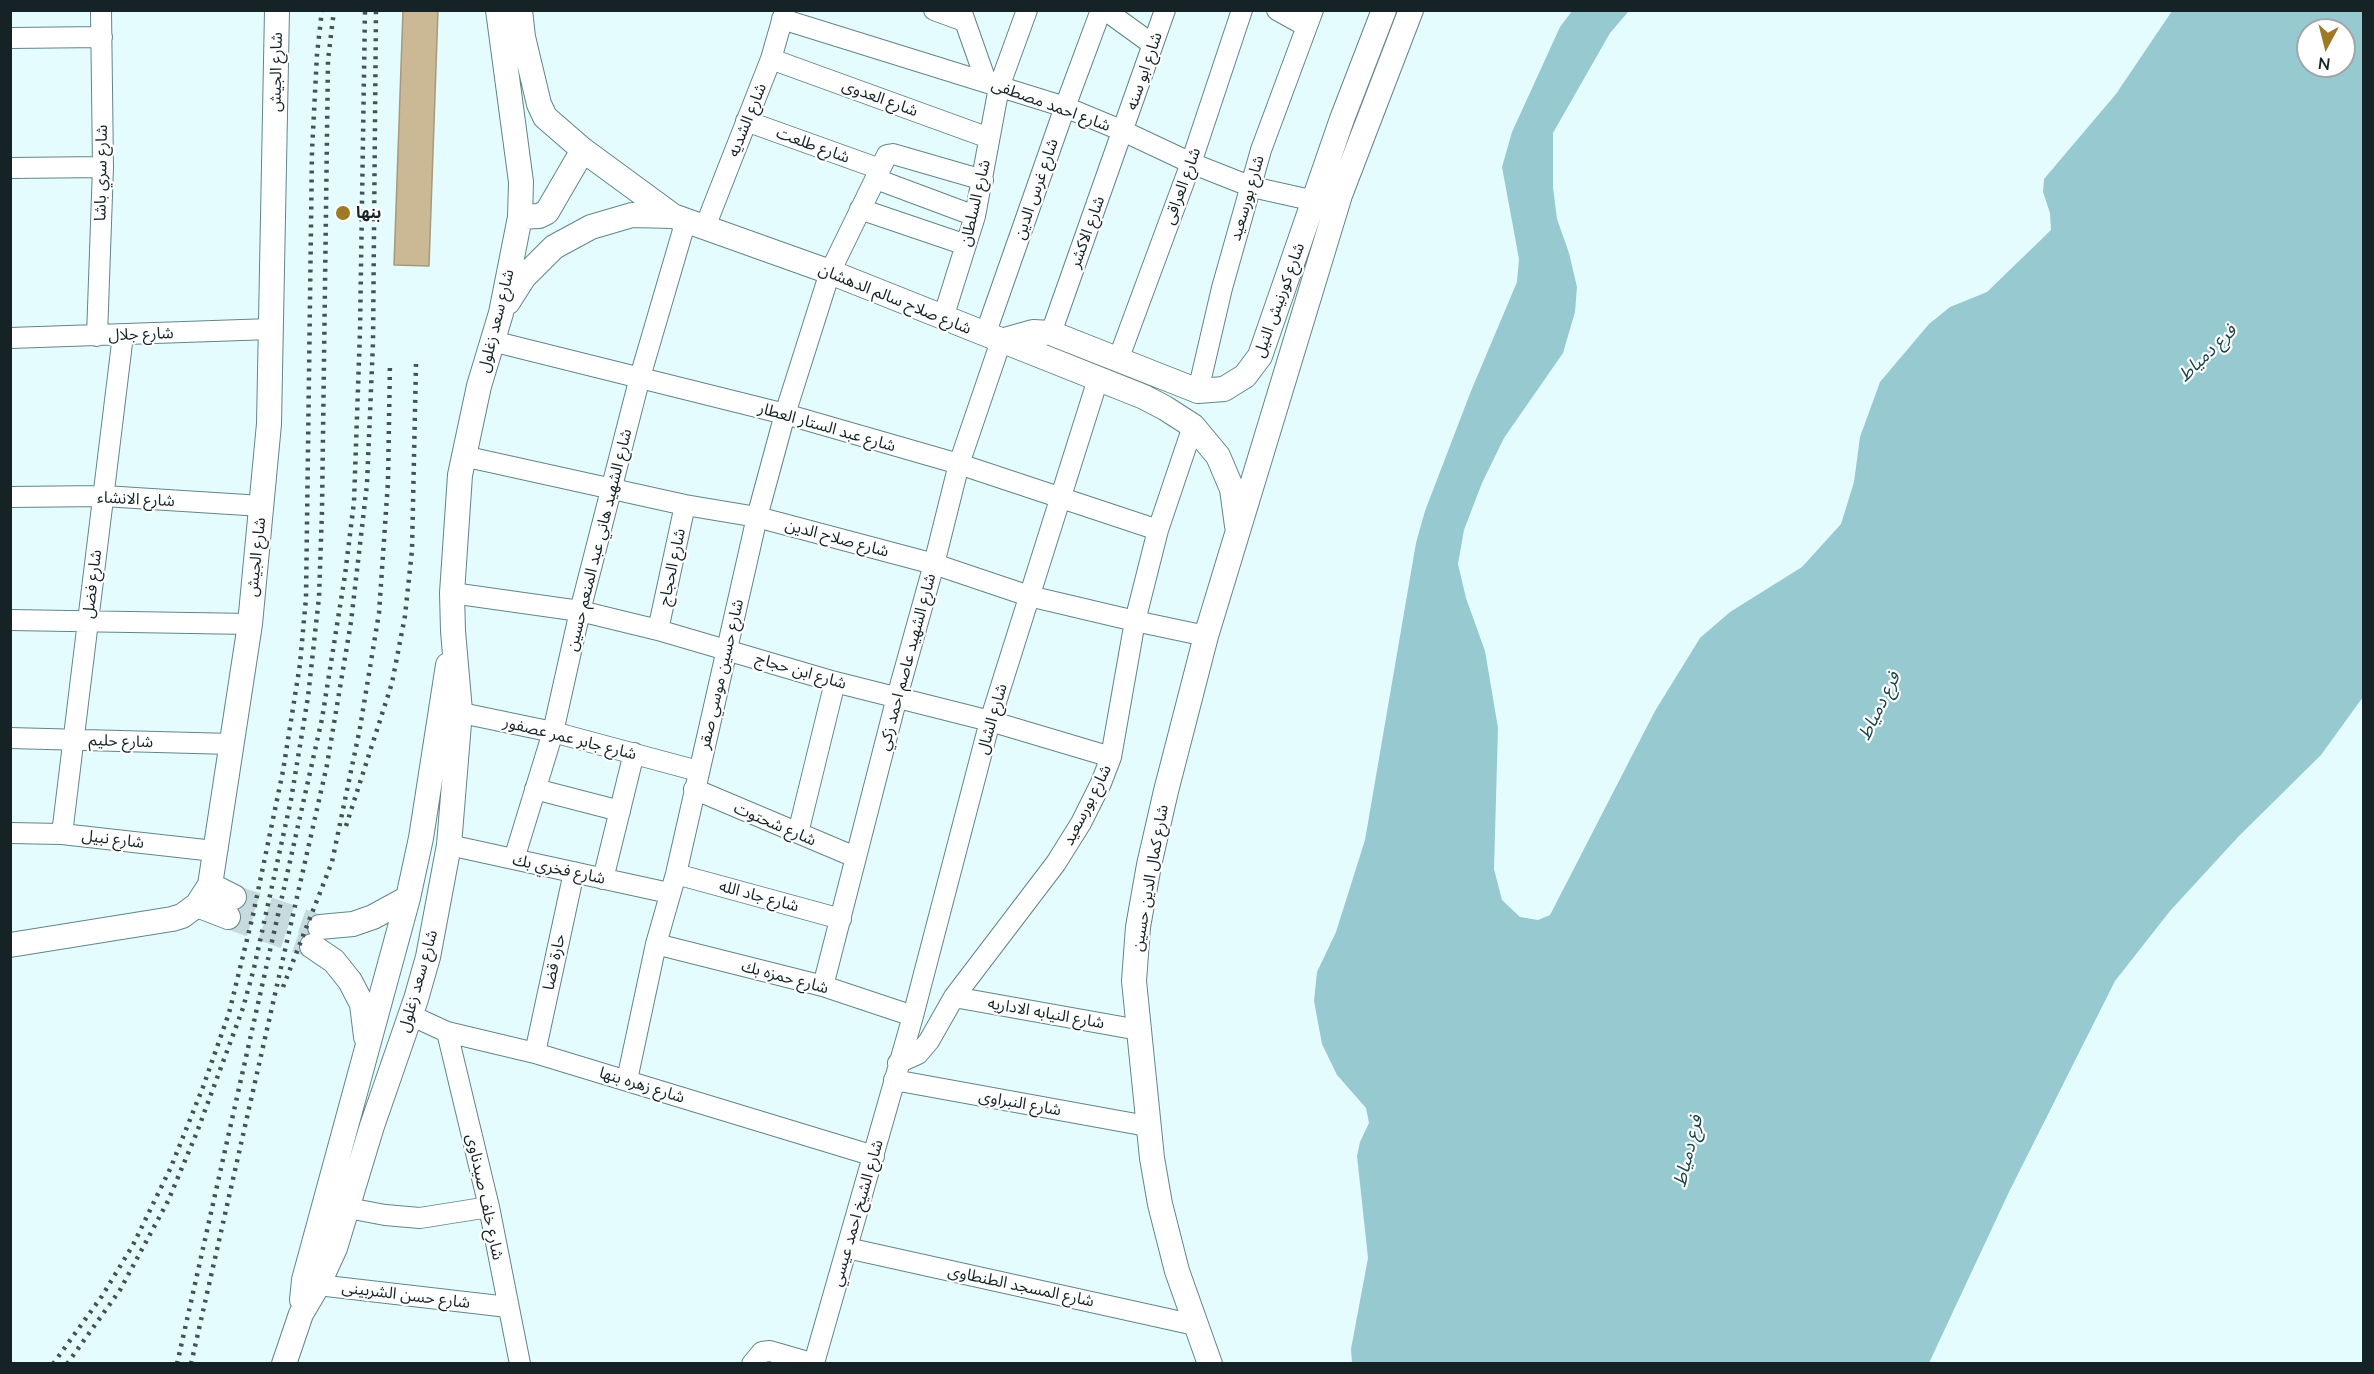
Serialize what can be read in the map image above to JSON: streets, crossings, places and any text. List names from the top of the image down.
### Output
{
  "streets": {
    "main road": [
      "شارع الجيش",
      "شارع صلاح سالم الدهشان",
      "شارع كورنيش النيل",
      "شارع سعد زغلول",
      "شارع كمال الدين حسين"
    ],
    "street": [
      "شارع ابو سنه",
      "شارع العدوى",
      "شارع احمد مصطفى",
      "شارع الشديه",
      "شارع طلعت",
      "شارع سري باشا",
      "شارع العراقى",
      "شارع غرس الدين",
      "شارع بورسعيد",
      "شارع السلطان",
      "شارع الاكشر",
      "شارع جلال",
      "شارع عبد الستار العطار",
      "شارع الانشاء",
      "شارع صلاح الدين",
      "شارع الشهيد هاني عبد المنعم حسين",
      "شارع الحجاج",
      "شارع فضل",
      "شارع الشهيد عاصم احمد زكي",
      "شارع ابن حجاج",
      "شارع حسين موسي صقر",
      "شارع الشال",
      "شارع جابر عمر عصفور",
      "شارع حليم",
      "شارع شحتوت",
      "شارع نبيل",
      "شارع فخري بك",
      "شارع جاد الله",
      "حارة قضا",
      "شارع حمزه بك",
      "شارع النيابه الاداريه",
      "شارع زهره بنها",
      "شارع النبراوى",
      "شارع خلف صيدناوى",
      "شارع الشيخ احمد عيسي",
      "شارع المسجد الطنطاوى",
      "شارع حسن الشربينى"
    ]
  },
  "crossings": [
    ["شارع ابو سنه", "شارع احمد مصطفى"],
    ["شارع ابو سنه", "شارع الاكشر"],
    ["شارع الجيش", "شارع جلال"],
    ["شارع الجيش", "شارع الانشاء"],
    ["شارع الجيش", "شارع حليم"],
    ["شارع الجيش", "شارع نبيل"],
    ["شارع العدوى", "شارع الشديه"],
    ["شارع العدوى", "شارع السلطان"],
    ["شارع احمد مصطفى", "شارع الشديه"],
    ["شارع احمد مصطفى", "شارع العراقى"],
    ["شارع احمد مصطفى", "شارع غرس الدين"],
    ["شارع احمد مصطفى", "شارع بورسعيد"],
    ["شارع احمد مصطفى", "شارع السلطان"],
    ["شارع احمد مصطفى", "شارع الاكشر"],
    ["شارع احمد مصطفى", "شارع كورنيش النيل"],
    ["شارع الشديه", "شارع طلعت"],
    ["شارع الشديه", "شارع صلاح سالم الدهشان"],
    ["شارع الشديه", "شارع الشهيد هاني عبد المنعم حسين"],
    ["شارع طلعت", "شارع حسين موسي صقر"],
    ["شارع سري باشا", "شارع جلال"],
    ["شارع العراقى", "شارع كورنيش النيل"],
    ["شارع غرس الدين", "شارع صلاح سالم الدهشان"],
    ["شارع غرس الدين", "شارع كورنيش النيل"],
    ["شارع غرس الدين", "شارع الشهيد عاصم احمد زكي"],
    ["شارع بورسعيد", "شارع صلاح سالم الدهشان"],
    ["شارع بورسعيد", "شارع كورنيش النيل"],
    ["شارع بورسعيد", "شارع عبد الستار العطار"],
    ["شارع بورسعيد", "شارع صلاح الدين"],
    ["شارع بورسعيد", "شارع ابن حجاج"],
    ["شارع بورسعيد", "شارع الشال"],
    ["شارع بورسعيد", "شارع النيابه الاداريه"],
    ["شارع بورسعيد", "شارع النبراوى"],
    ["شارع بورسعيد", "شارع الشيخ احمد عيسي"],
    ["شارع السلطان", "شارع صلاح سالم الدهشان"],
    ["شارع الاكشر", "شارع كورنيش النيل"],
    ["شارع صلاح سالم الدهشان", "شارع كورنيش النيل"],
    ["شارع صلاح سالم الدهشان", "شارع سعد زغلول"],
    ["شارع صلاح سالم الدهشان", "شارع الشهيد هاني عبد المنعم حسين"],
    ["شارع صلاح سالم الدهشان", "شارع الشهيد عاصم احمد زكي"],
    ["شارع صلاح سالم الدهشان", "شارع حسين موسي صقر"],
    ["شارع صلاح سالم الدهشان", "شارع الشال"],
    ["شارع صلاح سالم الدهشان", "شارع كمال الدين حسين"],
    ["شارع كورنيش النيل", "شارع الشهيد عاصم احمد زكي"],
    ["شارع كورنيش النيل", "شارع كمال الدين حسين"],
    ["شارع سعد زغلول", "شارع عبد الستار العطار"],
    ["شارع سعد زغلول", "شارع صلاح الدين"],
    ["شارع سعد زغلول", "شارع ابن حجاج"],
    ["شارع سعد زغلول", "شارع جابر عمر عصفور"],
    ["شارع سعد زغلول", "شارع فخري بك"],
    ["شارع سعد زغلول", "شارع زهره بنها"],
    ["شارع سعد زغلول", "شارع حسن الشربينى"],
    ["شارع جلال", "شارع فضل"],
    ["شارع عبد الستار العطار", "شارع الشهيد هاني عبد المنعم حسين"],
    ["شارع عبد الستار العطار", "شارع الشهيد عاصم احمد زكي"],
    ["شارع عبد الستار العطار", "شارع حسين موسي صقر"],
    ["شارع عبد الستار العطار", "شارع الشال"],
    ["شارع الانشاء", "شارع فضل"],
    ["شارع صلاح الدين", "شارع الشهيد هاني عبد المنعم حسين"],
    ["شارع صلاح الدين", "شارع الحجاج"],
    ["شارع صلاح الدين", "شارع الشهيد عاصم احمد زكي"],
    ["شارع صلاح الدين", "شارع حسين موسي صقر"],
    ["شارع صلاح الدين", "شارع الشال"],
    ["شارع صلاح الدين", "شارع كمال الدين حسين"],
    ["شارع الشهيد هاني عبد المنعم حسين", "شارع ابن حجاج"],
    ["شارع الشهيد هاني عبد المنعم حسين", "شارع جابر عمر عصفور"],
    ["شارع الشهيد هاني عبد المنعم حسين", "شارع فخري بك"],
    ["شارع الحجاج", "شارع ابن حجاج"],
    ["شارع فضل", "شارع حليم"],
    ["شارع فضل", "شارع نبيل"],
    ["شارع الشهيد عاصم احمد زكي", "شارع ابن حجاج"],
    ["شارع الشهيد عاصم احمد زكي", "شارع شحتوت"],
    ["شارع الشهيد عاصم احمد زكي", "شارع جاد الله"],
    ["شارع الشهيد عاصم احمد زكي", "شارع حمزه بك"],
    ["شارع ابن حجاج", "شارع حسين موسي صقر"],
    ["شارع ابن حجاج", "شارع الشال"],
    ["شارع حسين موسي صقر", "شارع جابر عمر عصفور"],
    ["شارع حسين موسي صقر", "شارع شحتوت"],
    ["شارع حسين موسي صقر", "شارع فخري بك"],
    ["شارع حسين موسي صقر", "شارع جاد الله"],
    ["شارع حسين موسي صقر", "شارع حمزه بك"],
    ["شارع حسين موسي صقر", "شارع زهره بنها"],
    ["شارع الشال", "شارع حمزه بك"],
    ["شارع الشال", "شارع النبراوى"],
    ["شارع الشال", "شارع الشيخ احمد عيسي"],
    ["شارع جابر عمر عصفور", "شارع شحتوت"],
    ["شارع فخري بك", "حارة قضا"],
    ["شارع كمال الدين حسين", "شارع النيابه الاداريه"],
    ["شارع كمال الدين حسين", "شارع النبراوى"],
    ["شارع كمال الدين حسين", "شارع المسجد الطنطاوى"],
    ["حارة قضا", "شارع زهره بنها"],
    ["شارع زهره بنها", "شارع خلف صيدناوى"],
    ["شارع زهره بنها", "شارع الشيخ احمد عيسي"],
    ["شارع النبراوى", "شارع الشيخ احمد عيسي"],
    ["شارع خلف صيدناوى", "شارع حسن الشربينى"],
    ["شارع الشيخ احمد عيسي", "شارع المسجد الطنطاوى"]
  ],
  "water": ["فرع دمياط"],
  "places": ["بنها"],
  "north": "bottom"
}
